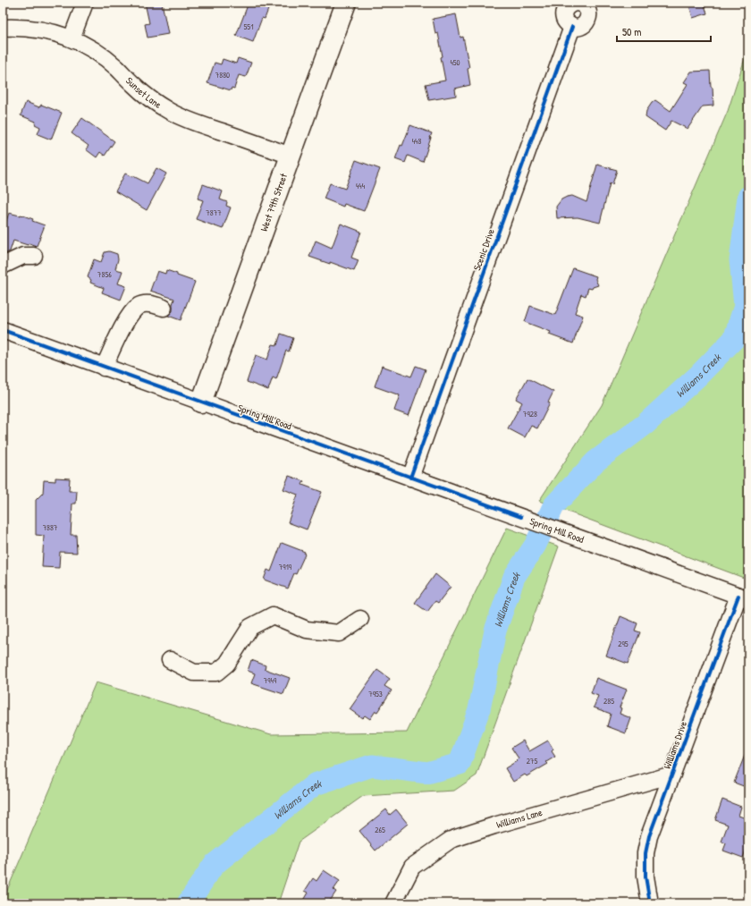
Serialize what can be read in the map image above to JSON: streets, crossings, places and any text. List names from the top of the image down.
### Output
{
  "streets": {
    "main road": ["West 79th Street"],
    "street": [
      "Sunset Lane",
      "Scenic Drive",
      "Spring Mill Road",
      "Williams Drive",
      "Williams Lane"
    ]
  },
  "crossings": [
    ["Sunset Lane", "West 79th Street"],
    ["West 79th Street", "Spring Mill Road"],
    ["Scenic Drive", "Spring Mill Road"],
    ["Spring Mill Road", "Williams Drive"],
    ["Williams Drive", "Williams Lane"]
  ],
  "water": ["Williams Creek"],
  "house_numbers": [
    "551",
    "450",
    "7880",
    "448",
    "444",
    "7877",
    "7856",
    "7928",
    "7887",
    "7919",
    "295",
    "7949",
    "7953",
    "285",
    "275",
    "265"
  ],
  "scale_bar": "50 m"
}
